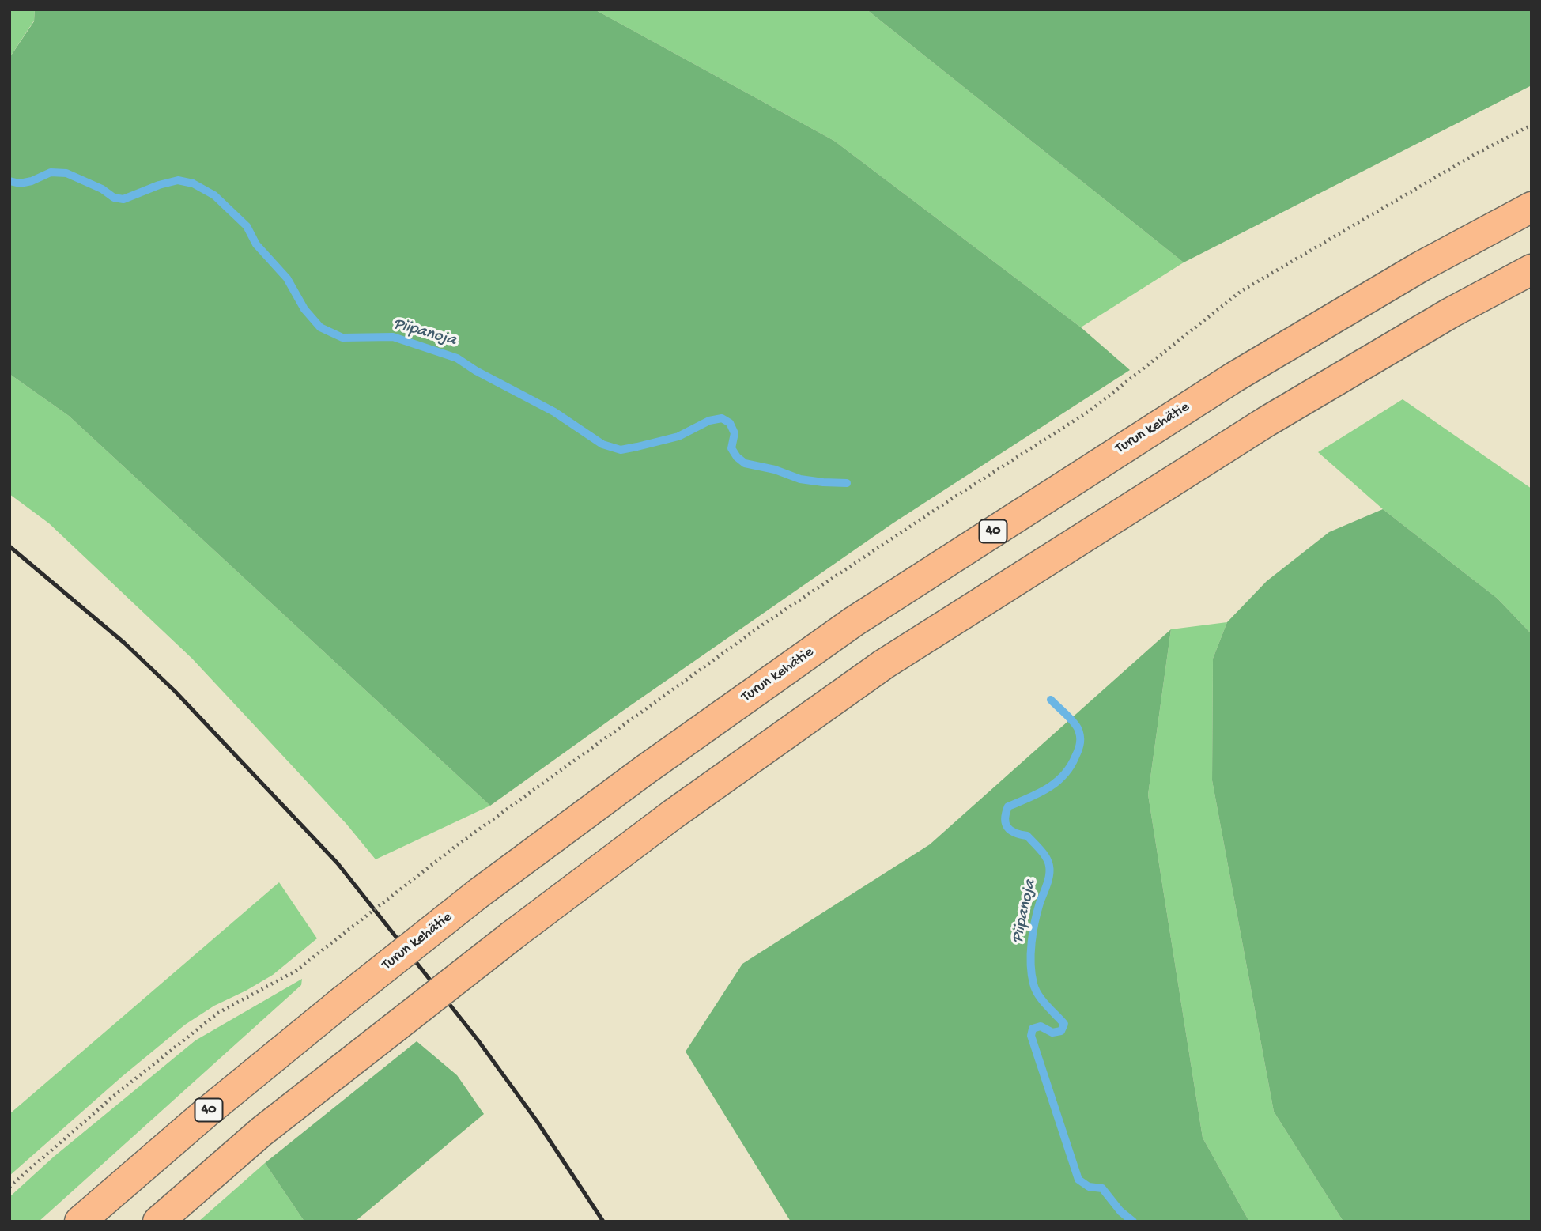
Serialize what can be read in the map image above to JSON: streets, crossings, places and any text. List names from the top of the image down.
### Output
{
  "streets": {
    "highway": ["Turun kehätie", "40"]
  },
  "water": ["Piipanoja"]
}
